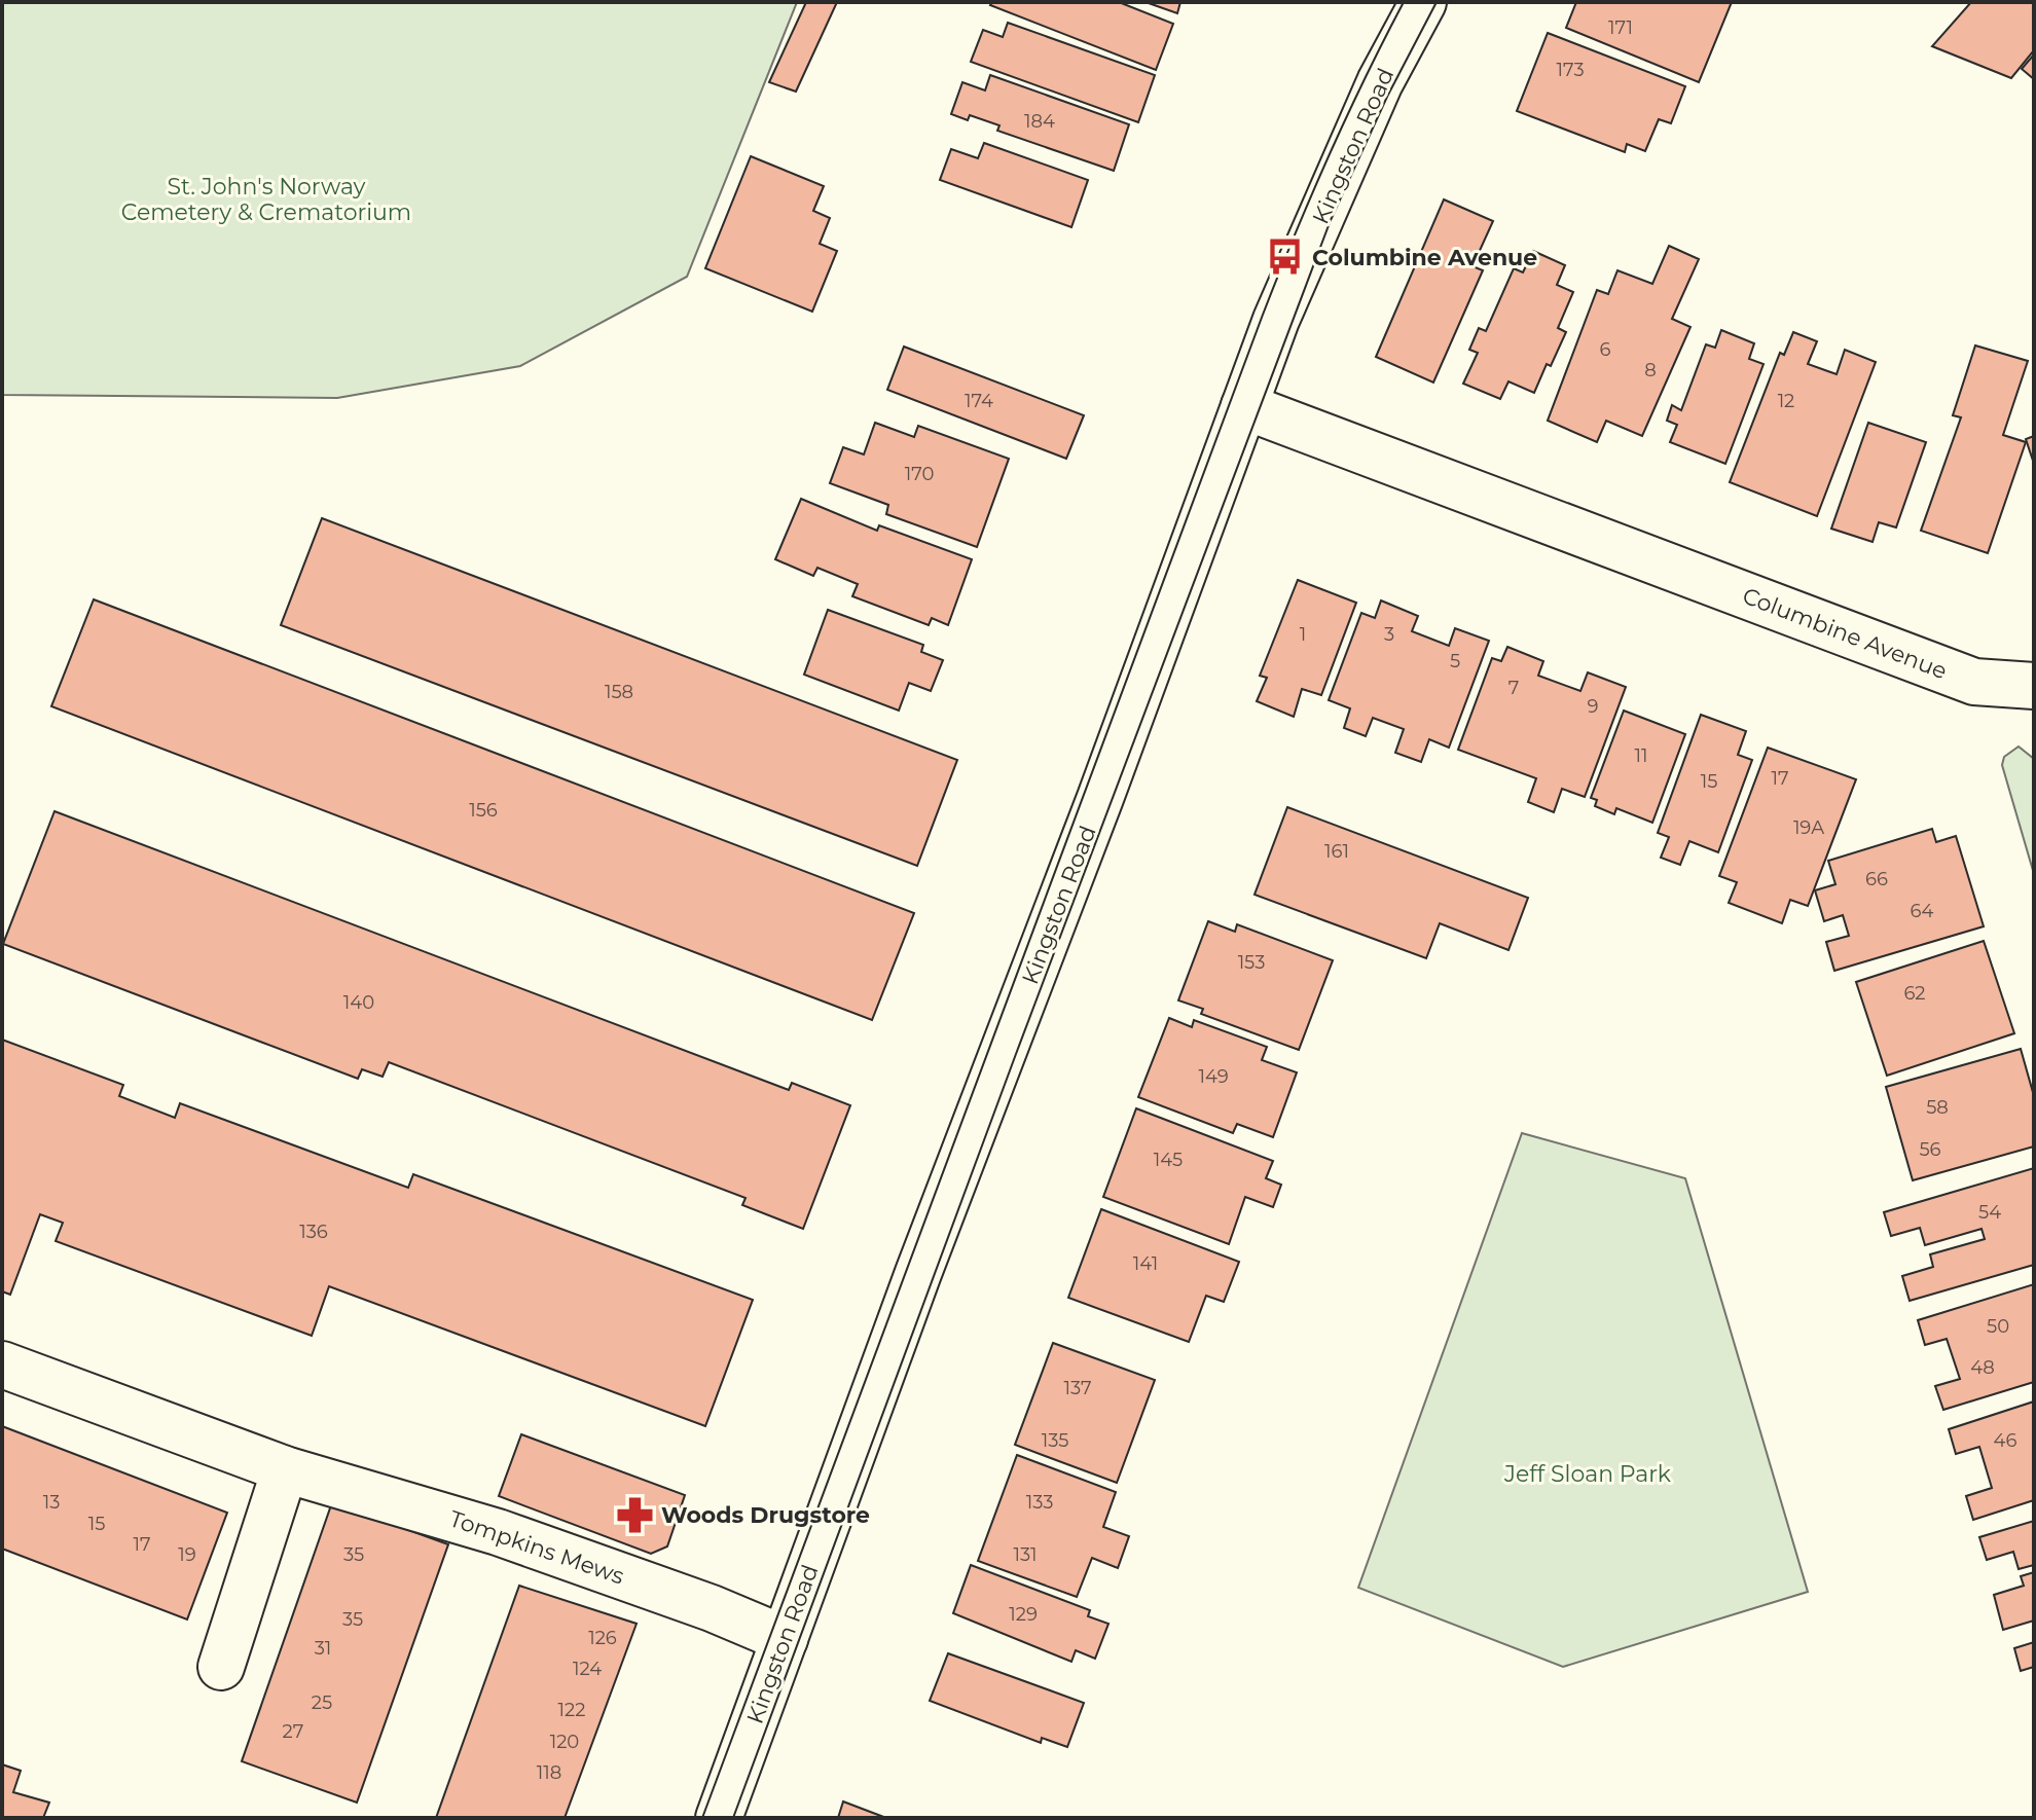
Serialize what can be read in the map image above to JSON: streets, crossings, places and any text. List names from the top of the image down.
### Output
{
  "streets": {
    "main road": ["Kingston Road", "Columbine Avenue", "Tompkins Mews"]
  },
  "crossings": [
    ["Kingston Road", "Columbine Avenue"],
    ["Kingston Road", "Tompkins Mews"]
  ],
  "parks": ["St. John's Norway Cemetery & Crematorium", "Jeff Sloan Park"],
  "places": {
    "bus stop": ["Columbine Avenue"],
    "pharmacy": ["Woods Drugstore"]
  },
  "house_numbers": [
    "171",
    "173",
    "184",
    "6",
    "8",
    "174",
    "12",
    "170",
    "1",
    "3",
    "5",
    "7",
    "158",
    "9",
    "11",
    "17",
    "15",
    "156",
    "19A",
    "161",
    "66",
    "64",
    "153",
    "62",
    "140",
    "149",
    "58",
    "56",
    "145",
    "54",
    "136",
    "141",
    "50",
    "48",
    "137",
    "135",
    "46",
    "13",
    "133",
    "15",
    "17",
    "19",
    "35",
    "131",
    "129",
    "35",
    "126",
    "31",
    "124",
    "25",
    "122",
    "27",
    "120",
    "118"
  ]
}
